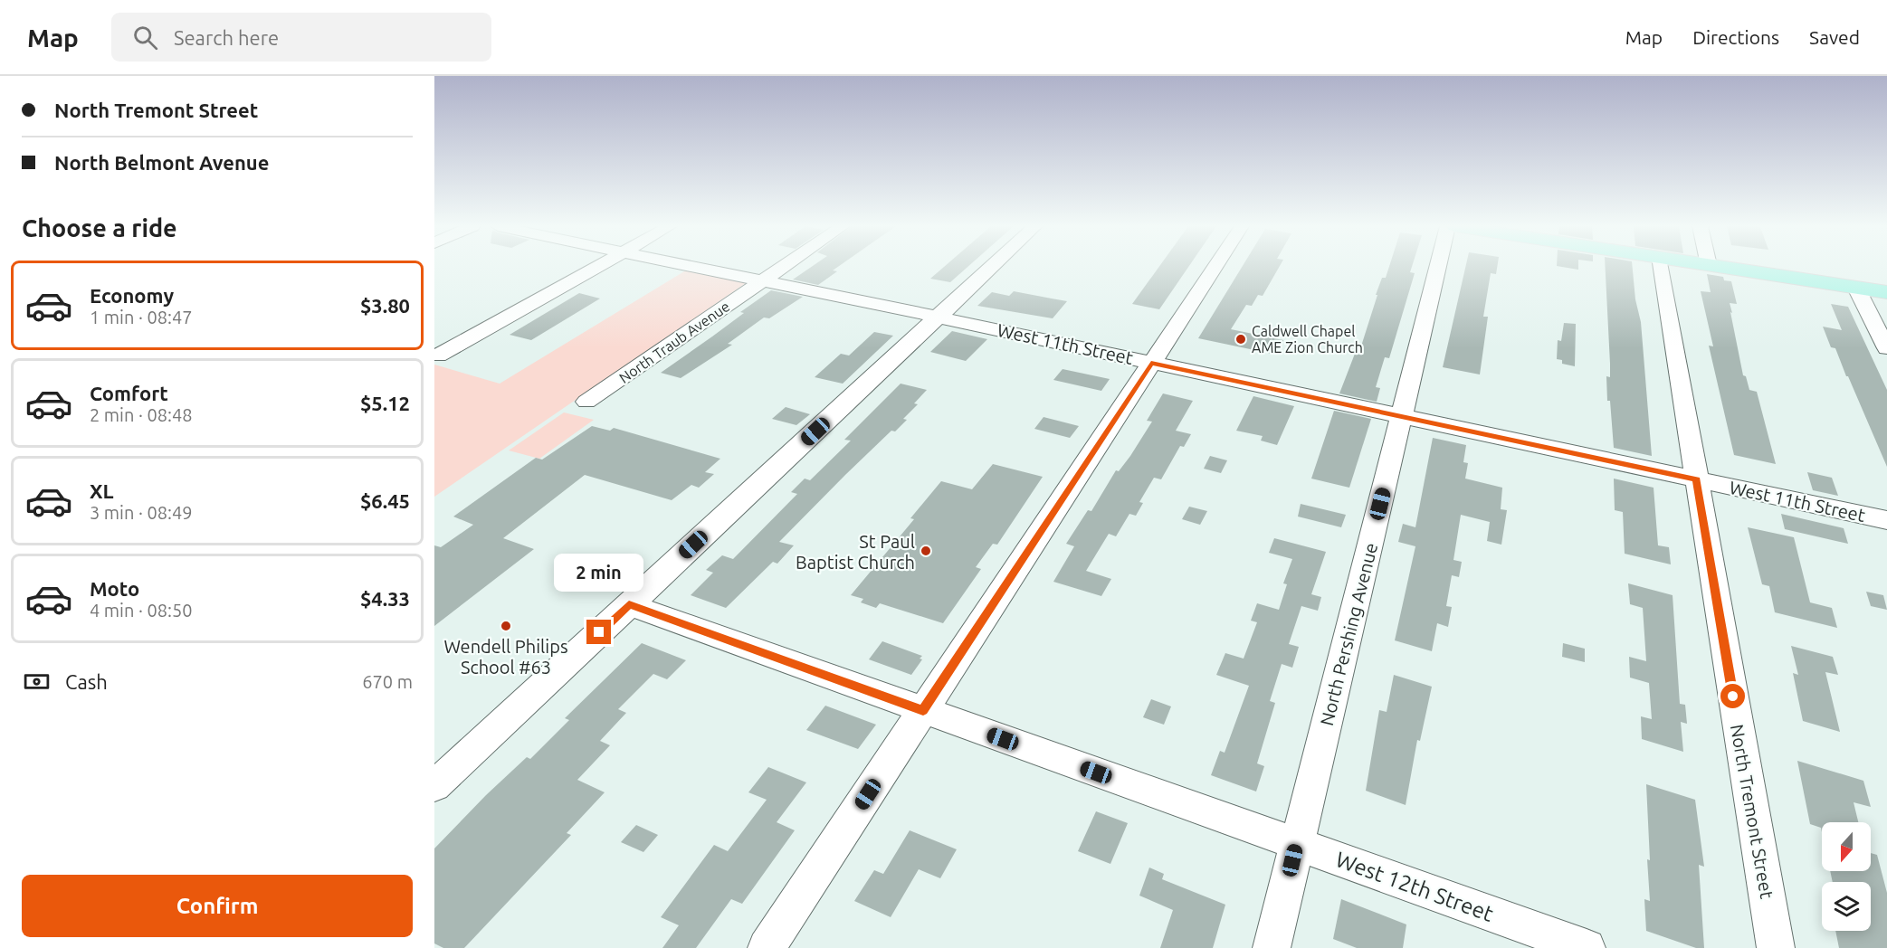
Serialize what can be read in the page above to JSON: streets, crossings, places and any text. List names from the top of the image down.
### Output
{
  "streets": {
    "street": [
      "North Traub Avenue",
      "West 11th Street",
      "North Pershing Avenue",
      "North Tremont Street",
      "West 12th Street"
    ]
  },
  "crossings": [
    ["North Traub Avenue", "West 11th Street"],
    ["West 11th Street", "North Pershing Avenue"],
    ["West 11th Street", "North Tremont Street"],
    ["North Pershing Avenue", "West 12th Street"]
  ],
  "places": ["Caldwell Chapel AME Zion Church", "St Paul Baptist Church", "Wendell Philips School #63"],
  "north": "bottom",
  "page": {
    "header": "Map",
    "search": "Search here",
    "nav": ["Map", "Directions", "Saved"],
    "banner": ["North Tremont Street", "North Belmont Avenue"],
    "heading": "Choose a ride",
    "list": [
      {
        "name": "Economy",
        "note": "1 min · 08:47",
        "value": "$3.80"
      },
      {
        "name": "Comfort",
        "note": "2 min · 08:48",
        "value": "$5.12"
      },
      {
        "name": "XL",
        "note": "3 min · 08:49",
        "value": "$6.45"
      },
      {
        "name": "Moto",
        "note": "4 min · 08:50",
        "value": "$4.33"
      }
    ],
    "bubble": "2 min",
    "pay": ["Cash", "670 m"],
    "buttons": "Confirm"
  }
}
